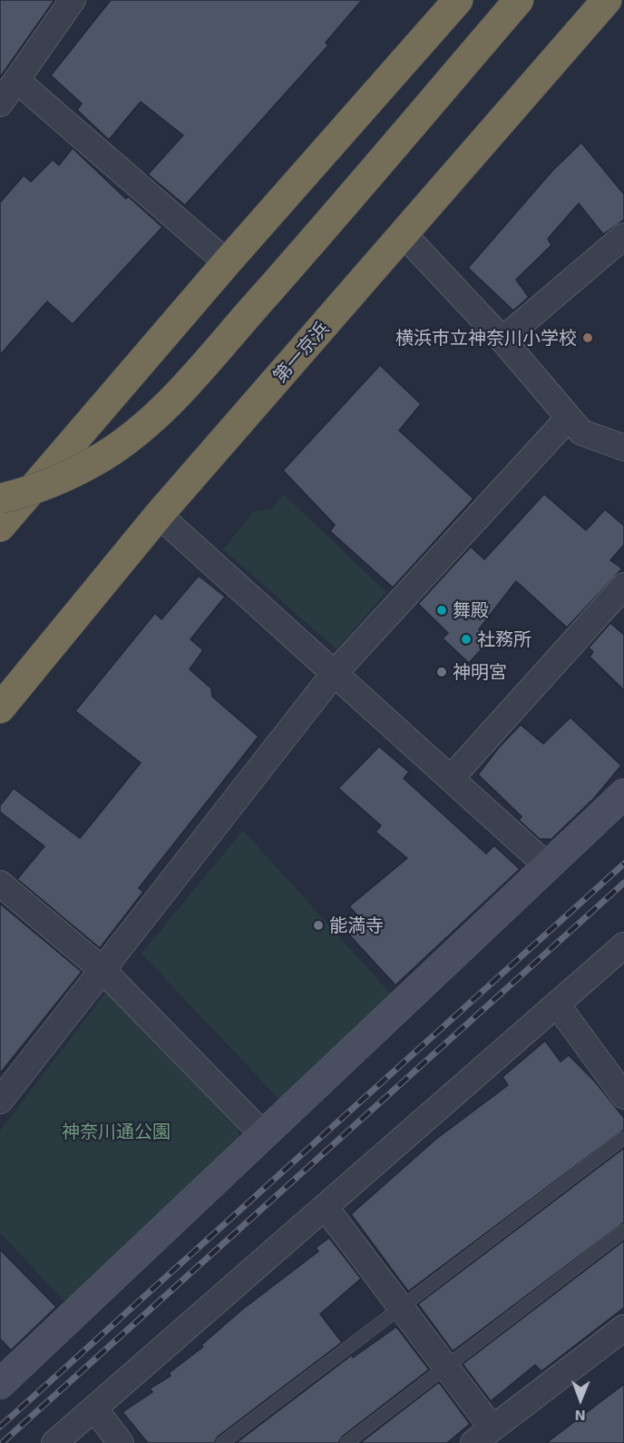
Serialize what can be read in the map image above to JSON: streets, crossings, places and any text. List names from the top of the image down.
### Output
{
  "streets": {
    "highway": ["第一京浜"]
  },
  "parks": ["神奈川通公園"],
  "places": [
    "横浜市立神奈川小学校",
    "舞殿",
    "社務所",
    "神明宮",
    "能満寺"
  ],
  "north": "bottom"
}
